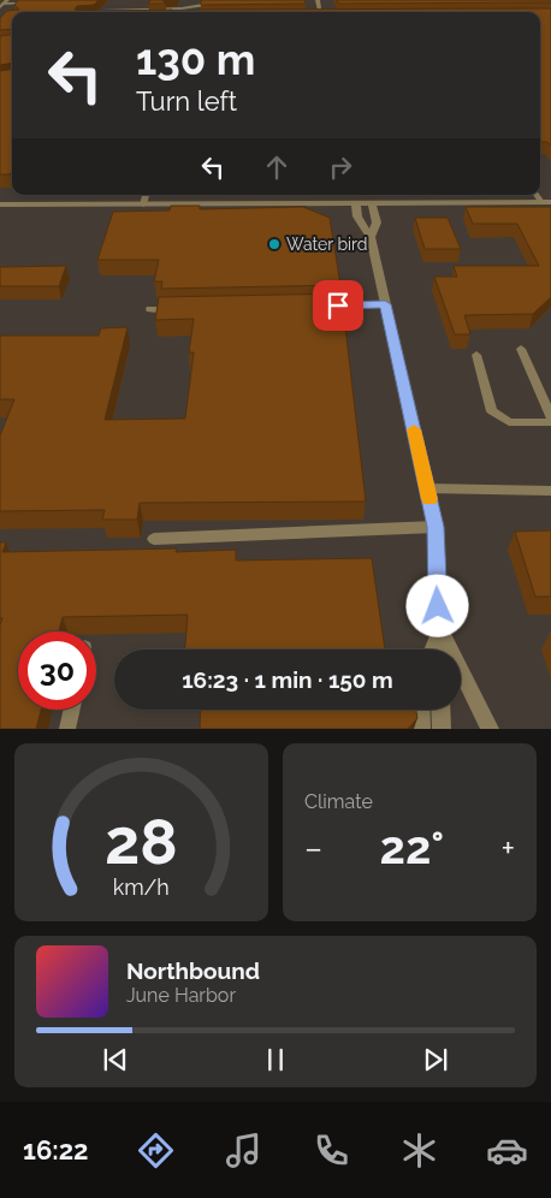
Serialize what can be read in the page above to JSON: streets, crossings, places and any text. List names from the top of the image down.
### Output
{
  "places": ["Water bird"],
  "page": {
    "turn": ["130 m", "Turn left"],
    "limit": "30",
    "trip": "16:23 · 1 min · 150 m",
    "tile": "Climate",
    "heat": ["−", "22°", "+"],
    "song": ["Northbound", "June Harbor"],
    "tabs": "16:22",
    "gauge": ["28", "km/h"]
  }
}
